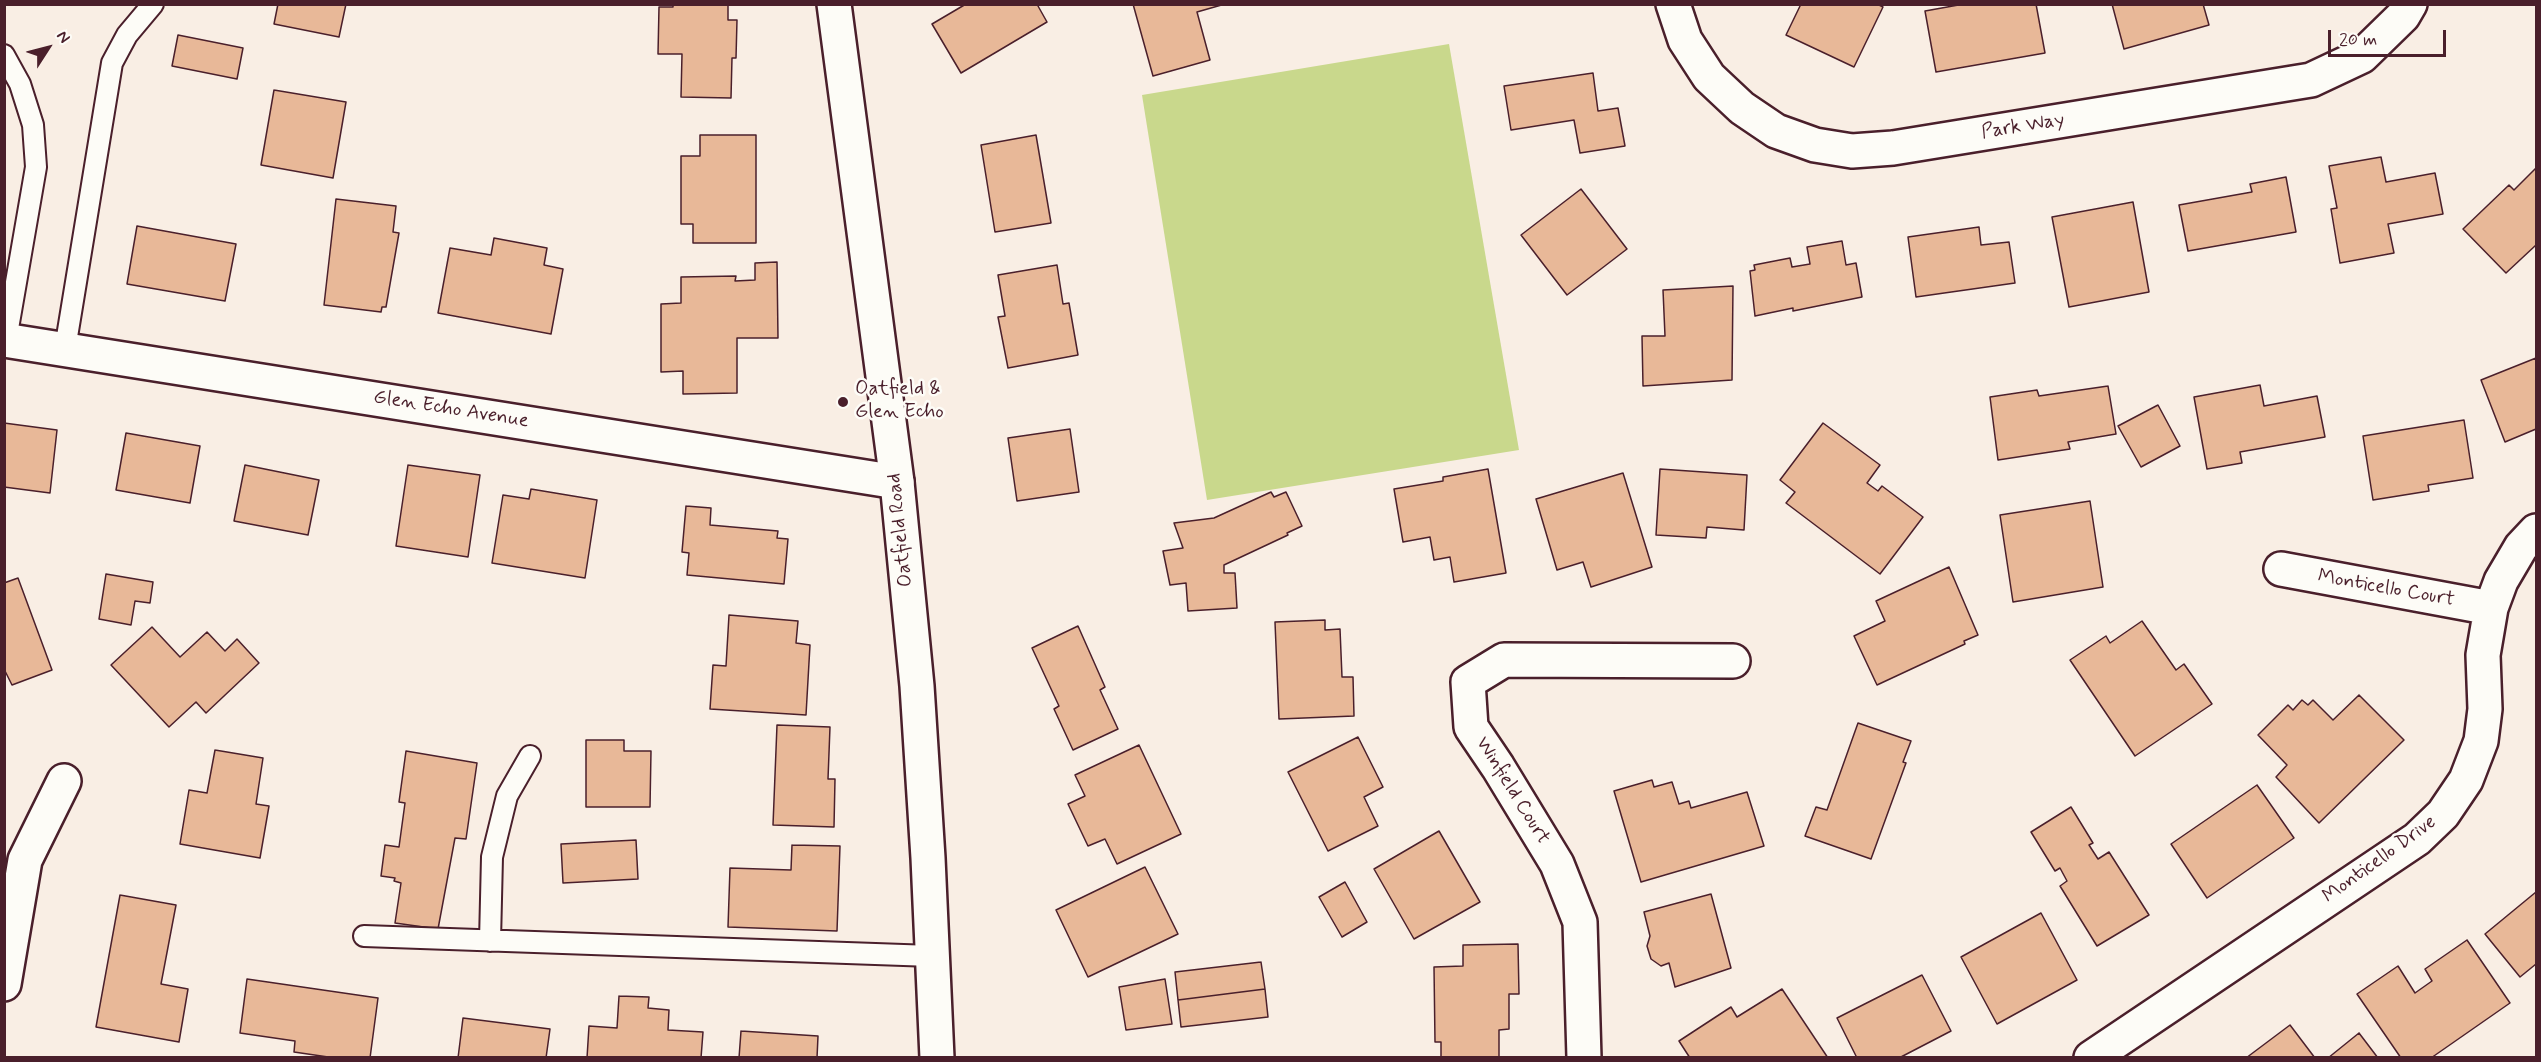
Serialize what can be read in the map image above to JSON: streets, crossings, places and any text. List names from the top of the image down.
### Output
{
  "streets": {
    "street": [
      "Park Way",
      "Glen Echo Avenue",
      "Oatfield Road",
      "Monticello Court",
      "Winfield Court",
      "Monticello Drive"
    ]
  },
  "crossings": [
    ["Glen Echo Avenue", "Oatfield Road"],
    ["Monticello Court", "Monticello Drive"]
  ],
  "places": ["Oatfield & Glen Echo"],
  "scale_bar": "20 m",
  "north": "top right"
}
